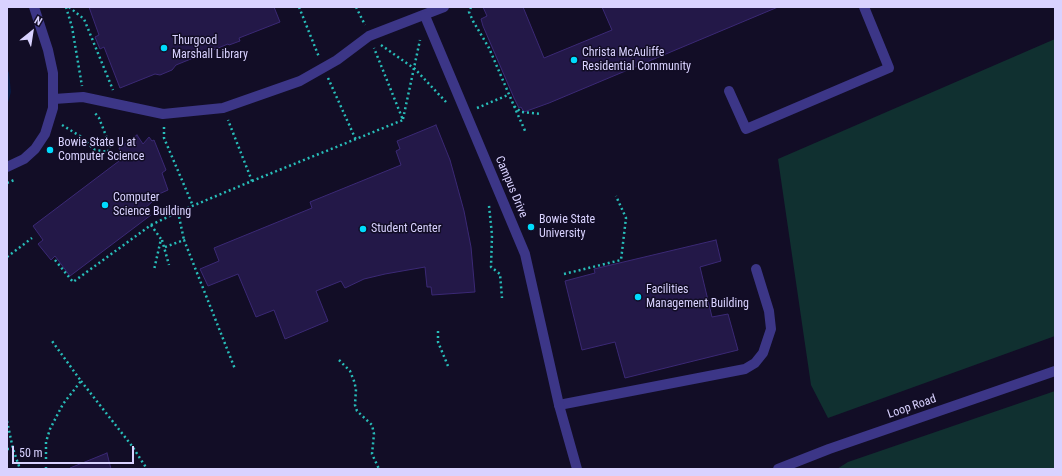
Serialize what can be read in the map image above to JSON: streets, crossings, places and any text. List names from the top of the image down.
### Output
{
  "streets": {
    "street": ["Campus Drive", "Loop Road"]
  },
  "places": [
    "Thurgood Marshall Library",
    "Christa McAuliffe Residential Community",
    "Bowie State U at Computer Science",
    "Computer Science Building",
    "Bowie State University",
    "Student Center",
    "Facilities Management Building"
  ],
  "scale_bar": "50 m",
  "north": "top right"
}
